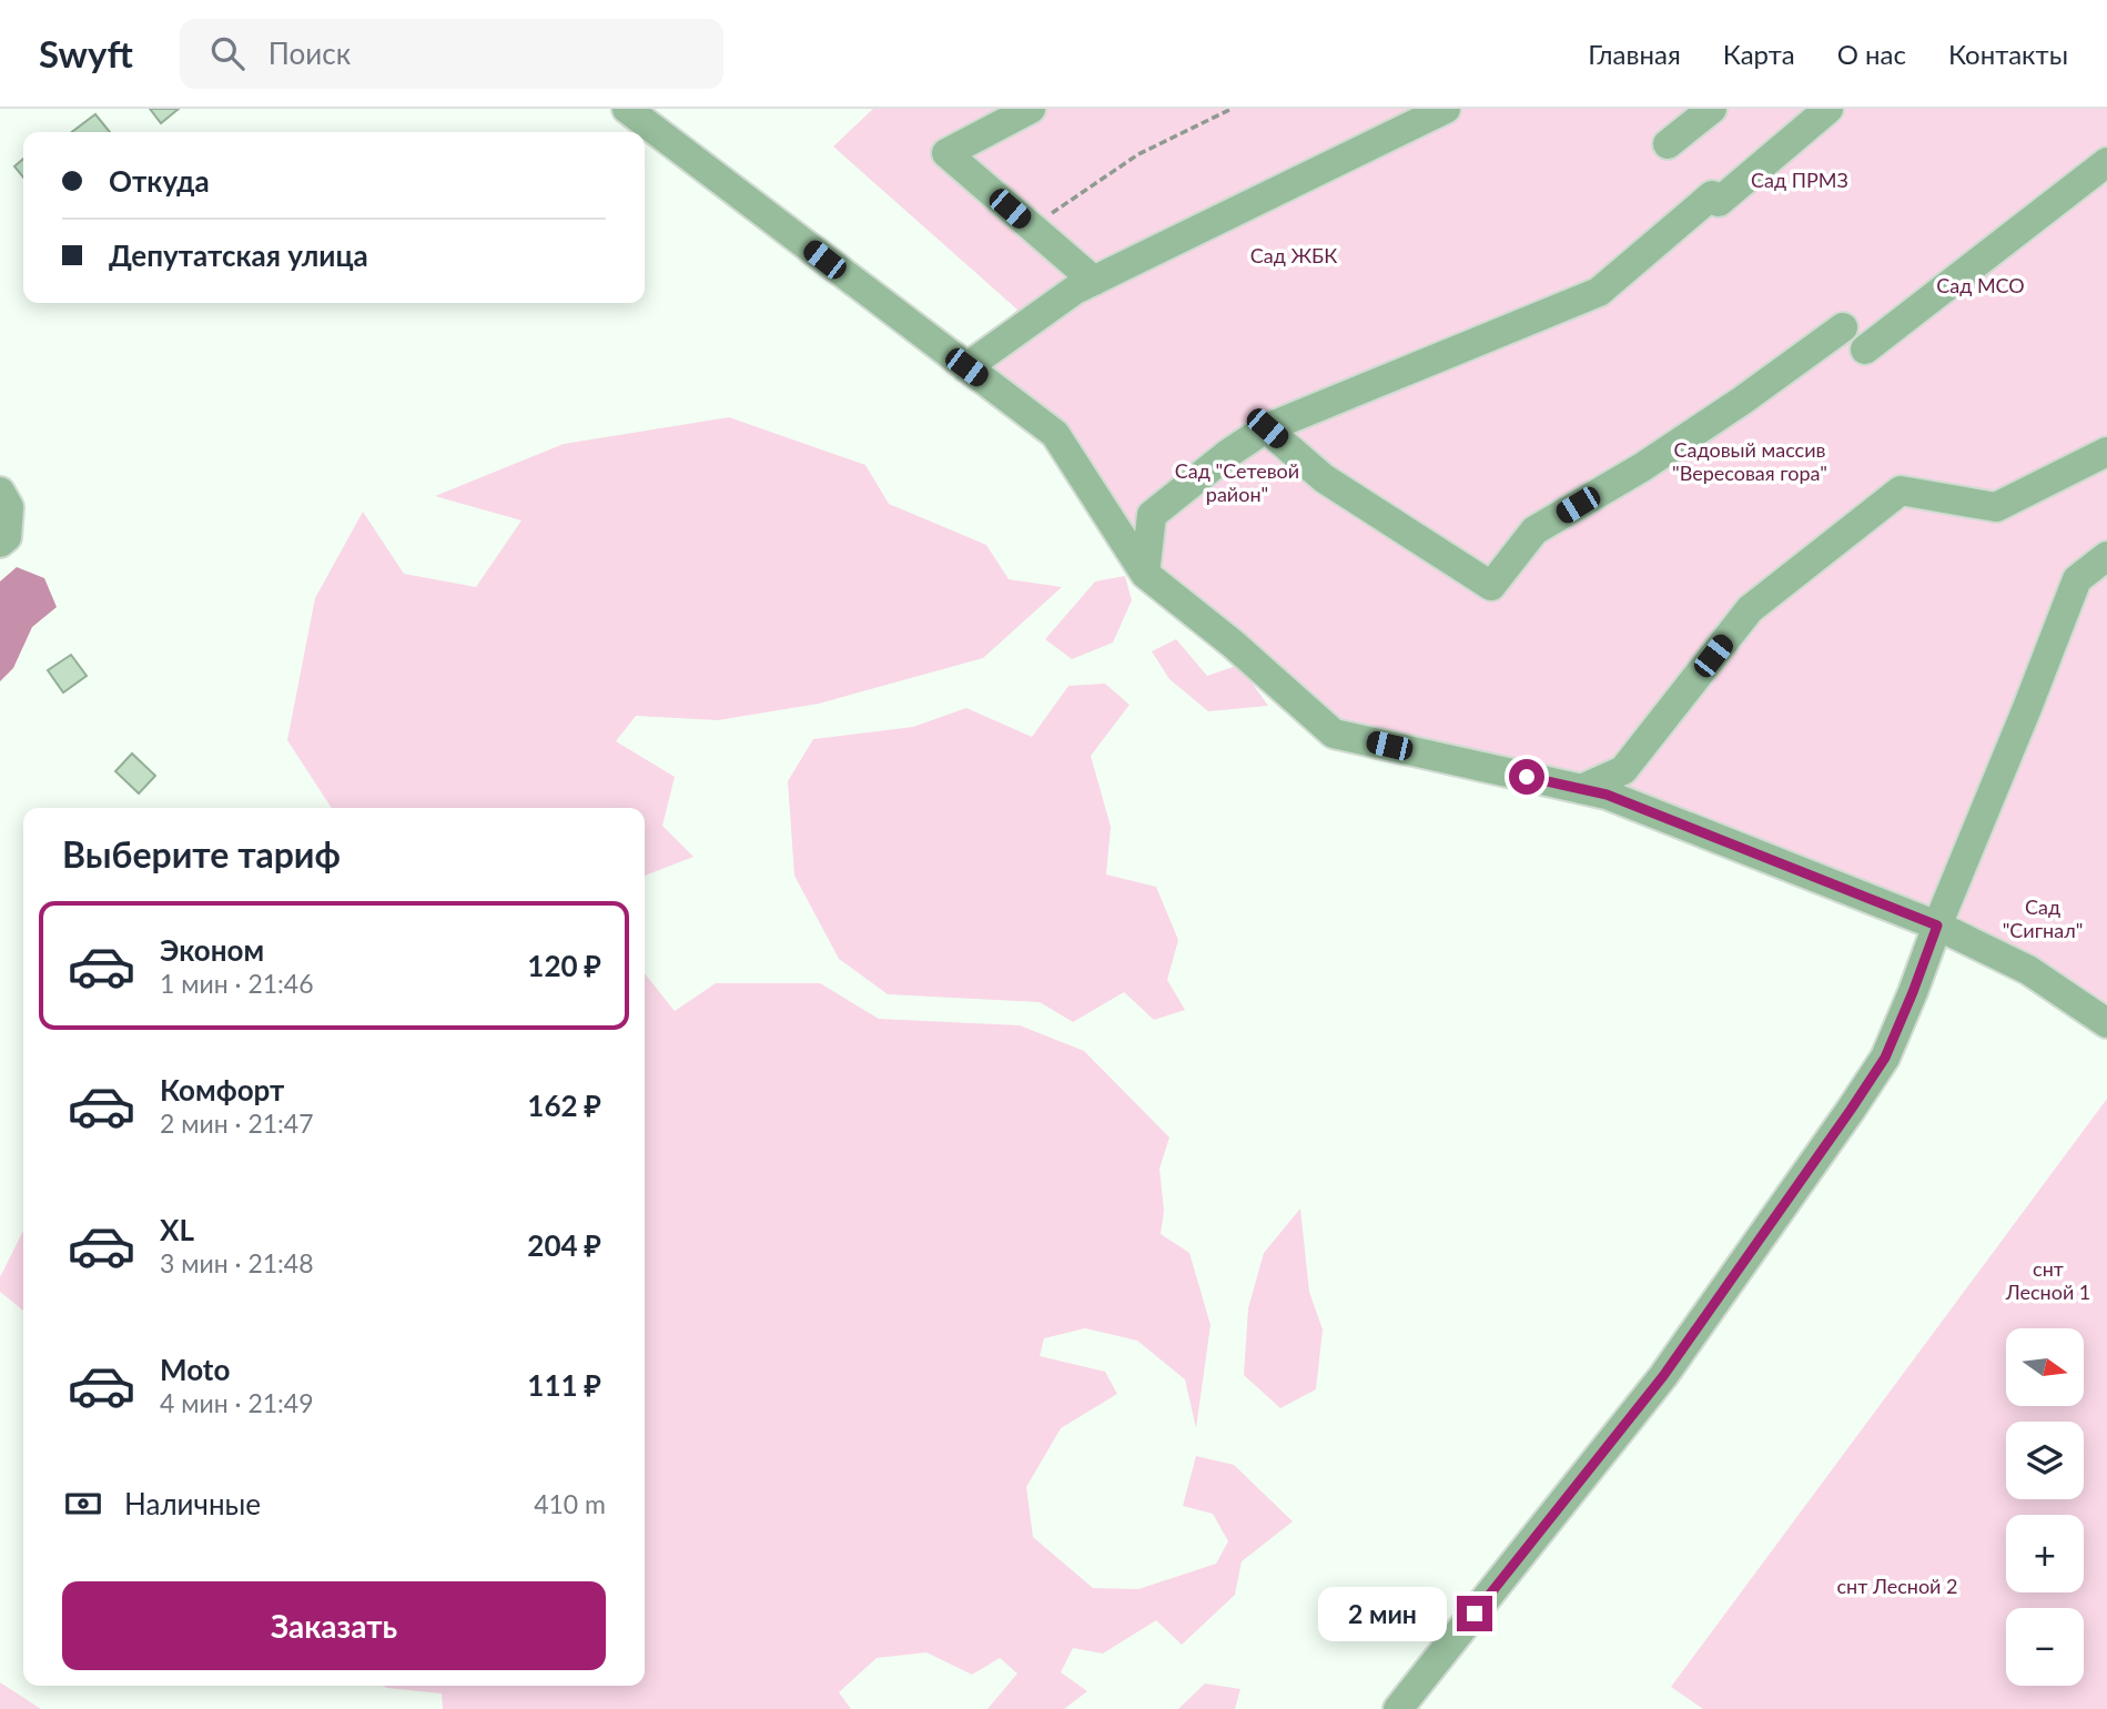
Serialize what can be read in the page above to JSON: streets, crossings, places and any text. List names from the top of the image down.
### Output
{
  "parks": [
    "Сад ПРМЗ",
    "Сад ЖБК",
    "Сад МСО",
    "Садовый массив \"Вересовая гора\"",
    "Сад \"Сетевой район\"",
    "Сад \"Сигнал\"",
    "снт Лесной 1",
    "снт Лесной 2"
  ],
  "north": "right",
  "page": {
    "header": "Swyft",
    "search": "Поиск",
    "nav": [
      "Главная",
      "Карта",
      "О нас",
      "Контакты"
    ],
    "banner": ["Откуда", "Депутатская улица"],
    "heading": "Выберите тариф",
    "list": [
      {
        "name": "Эконом",
        "note": "1 мин · 21:46",
        "value": "120 ₽"
      },
      {
        "name": "Комфорт",
        "note": "2 мин · 21:47",
        "value": "162 ₽"
      },
      {
        "name": "XL",
        "note": "3 мин · 21:48",
        "value": "204 ₽"
      },
      {
        "name": "Moto",
        "note": "4 мин · 21:49",
        "value": "111 ₽"
      }
    ],
    "map_buttons": ["+", "−"],
    "pay": ["Наличные", "410 m"],
    "buttons": "Заказать",
    "bubble": "2 мин"
  }
}
